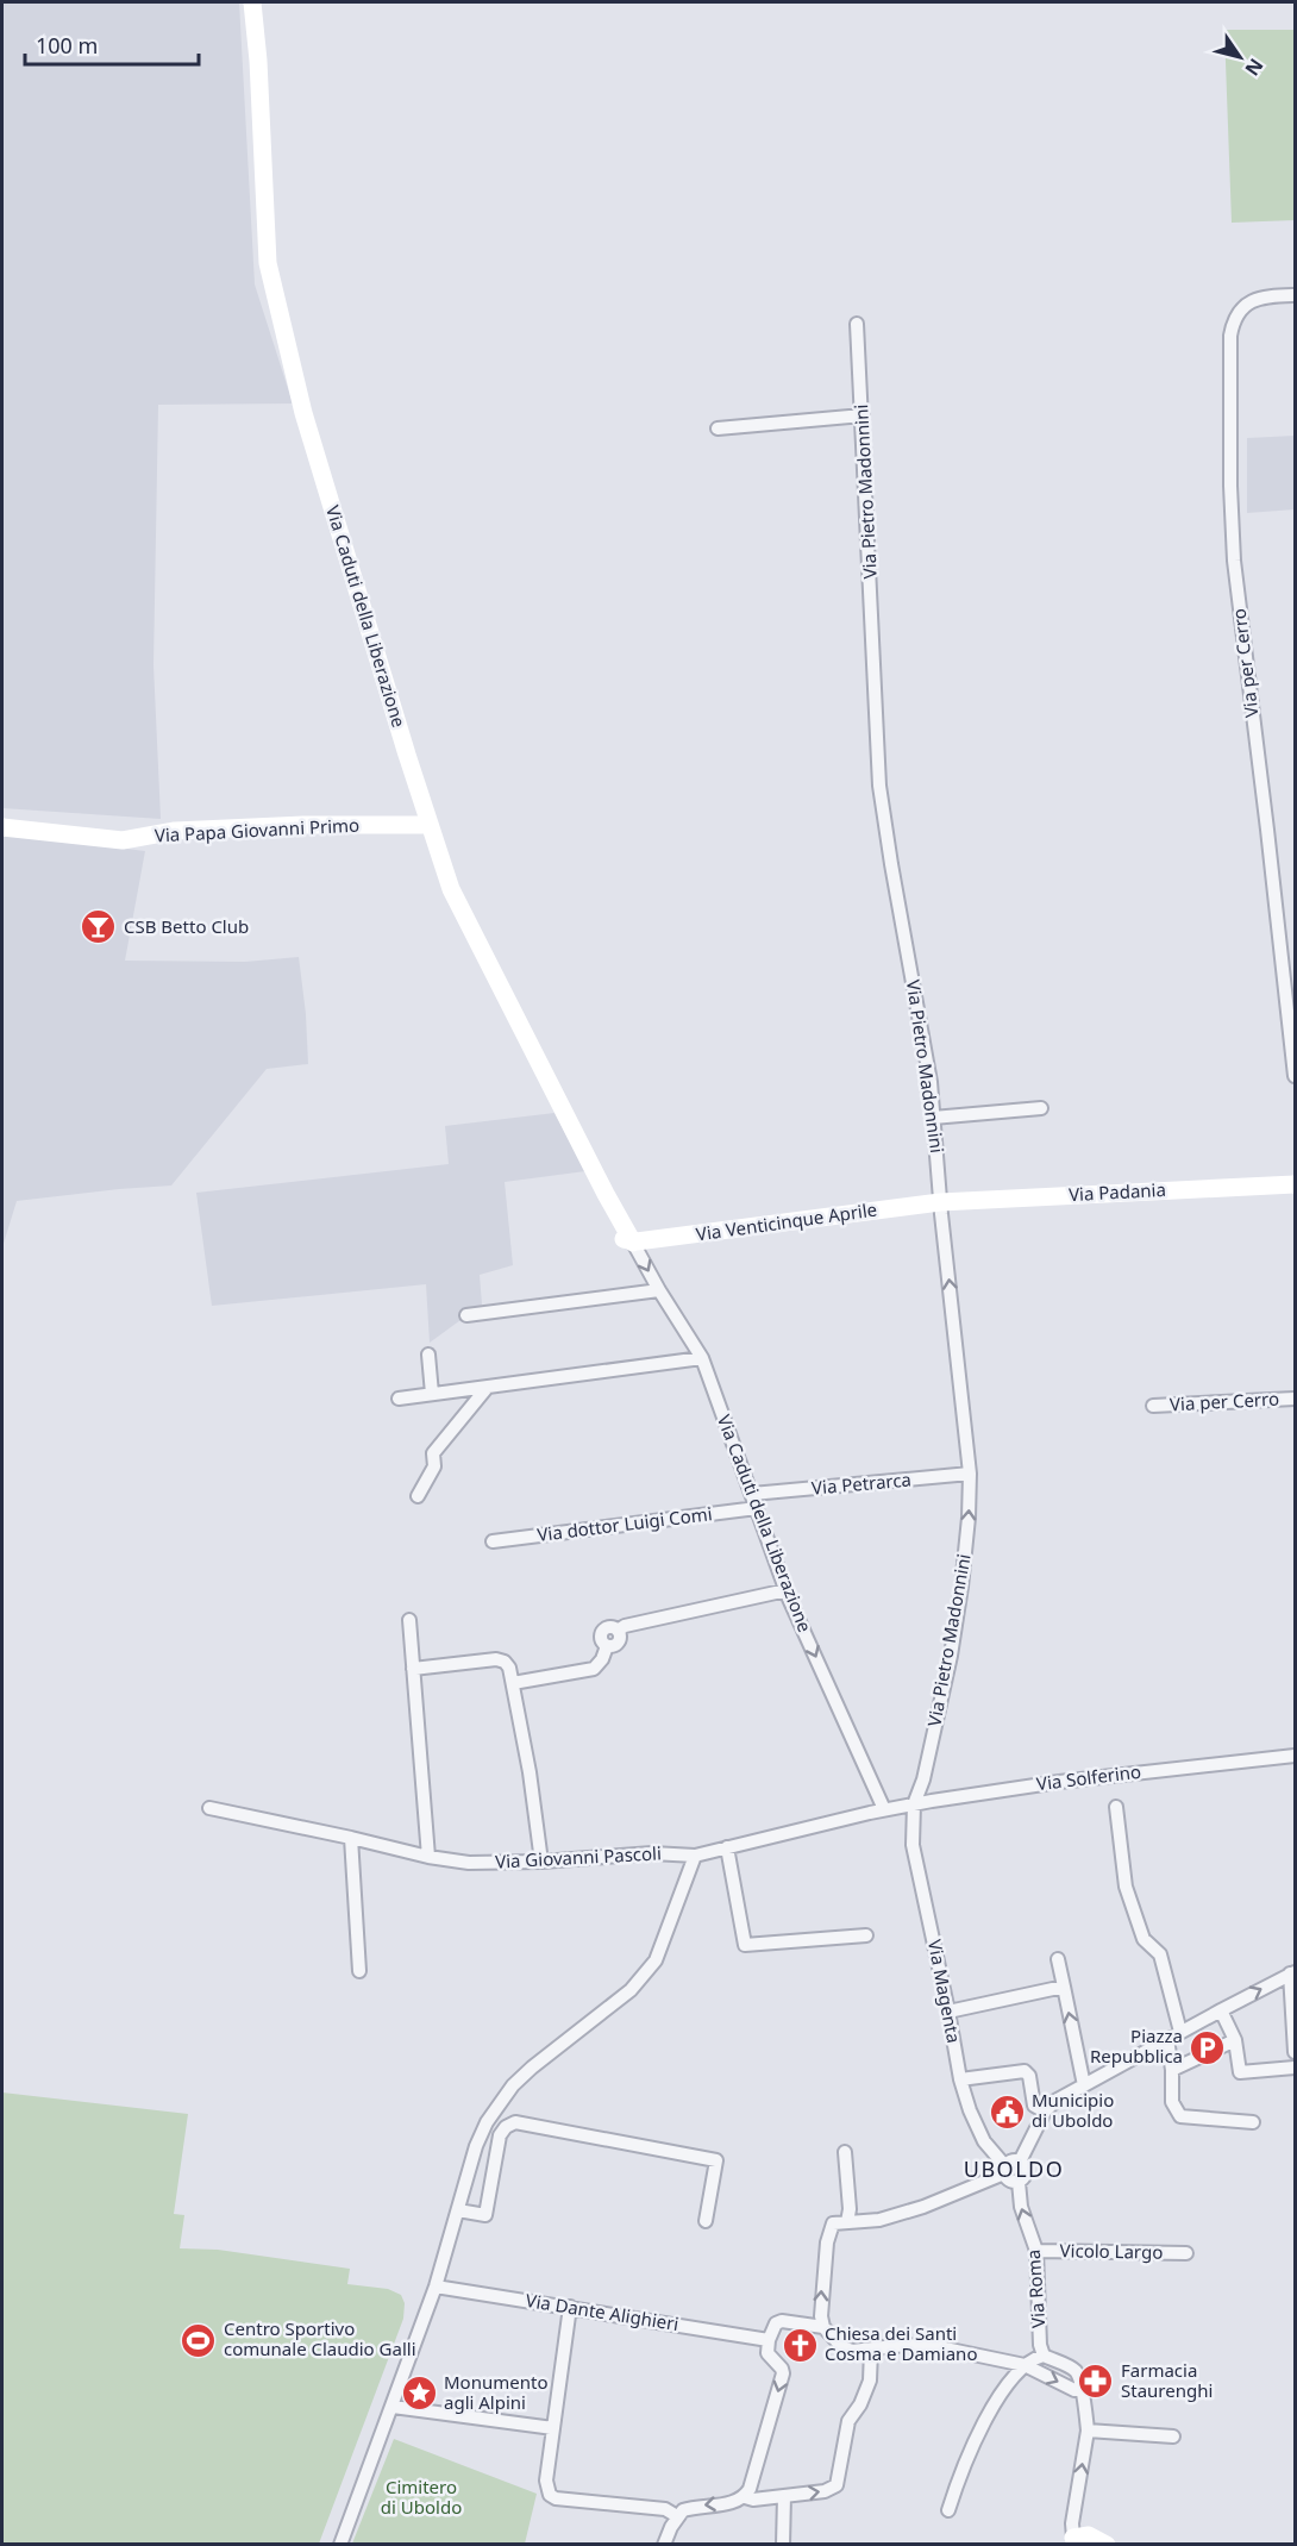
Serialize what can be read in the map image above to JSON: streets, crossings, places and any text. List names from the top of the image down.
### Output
{
  "streets": {
    "street": [
      "Via Pietro Madonnini",
      "Via Caduti della Liberazione",
      "Via per Cerro",
      "Via Papa Giovanni Primo",
      "Via Padania",
      "Via Venticinque Aprile",
      "Via Petrarca",
      "Via dottor Luigi Comi",
      "Via Solferino",
      "Via Giovanni Pascoli",
      "Via Magenta",
      "Vicolo Largo",
      "Via Roma",
      "Via Dante Alighieri"
    ]
  },
  "crossings": [
    ["Via Pietro Madonnini", "Via Padania"],
    ["Via Pietro Madonnini", "Via Venticinque Aprile"],
    ["Via Pietro Madonnini", "Via Petrarca"],
    ["Via Pietro Madonnini", "Via Solferino"],
    ["Via Pietro Madonnini", "Via Magenta"],
    ["Via Caduti della Liberazione", "Via Papa Giovanni Primo"],
    ["Via Caduti della Liberazione", "Via Venticinque Aprile"],
    ["Via Caduti della Liberazione", "Via Petrarca"],
    ["Via Caduti della Liberazione", "Via dottor Luigi Comi"],
    ["Via Caduti della Liberazione", "Via Solferino"],
    ["Via Caduti della Liberazione", "Via Giovanni Pascoli"],
    ["Via Padania", "Via Venticinque Aprile"],
    ["Via Solferino", "Via Giovanni Pascoli"],
    ["Via Solferino", "Via Magenta"],
    ["Via Magenta", "Via Roma"],
    ["Vicolo Largo", "Via Roma"]
  ],
  "one_way": ["Via Pietro Madonnini", "Via Roma"],
  "districts": ["UBOLDO"],
  "parks": ["Cimitero di Uboldo"],
  "places": {
    "bar": ["CSB Betto Club"],
    "parking": ["Piazza Repubblica"],
    "public building": ["Municipio di Uboldo"],
    "sports": ["Centro Sportivo comunale Claudio Galli"],
    "church": ["Chiesa dei Santi Cosma e Damiano"],
    "pharmacy": ["Farmacia Staurenghi"],
    "place": ["Monumento agli Alpini"]
  },
  "scale_bar": "100 m",
  "north": "bottom right"
}
